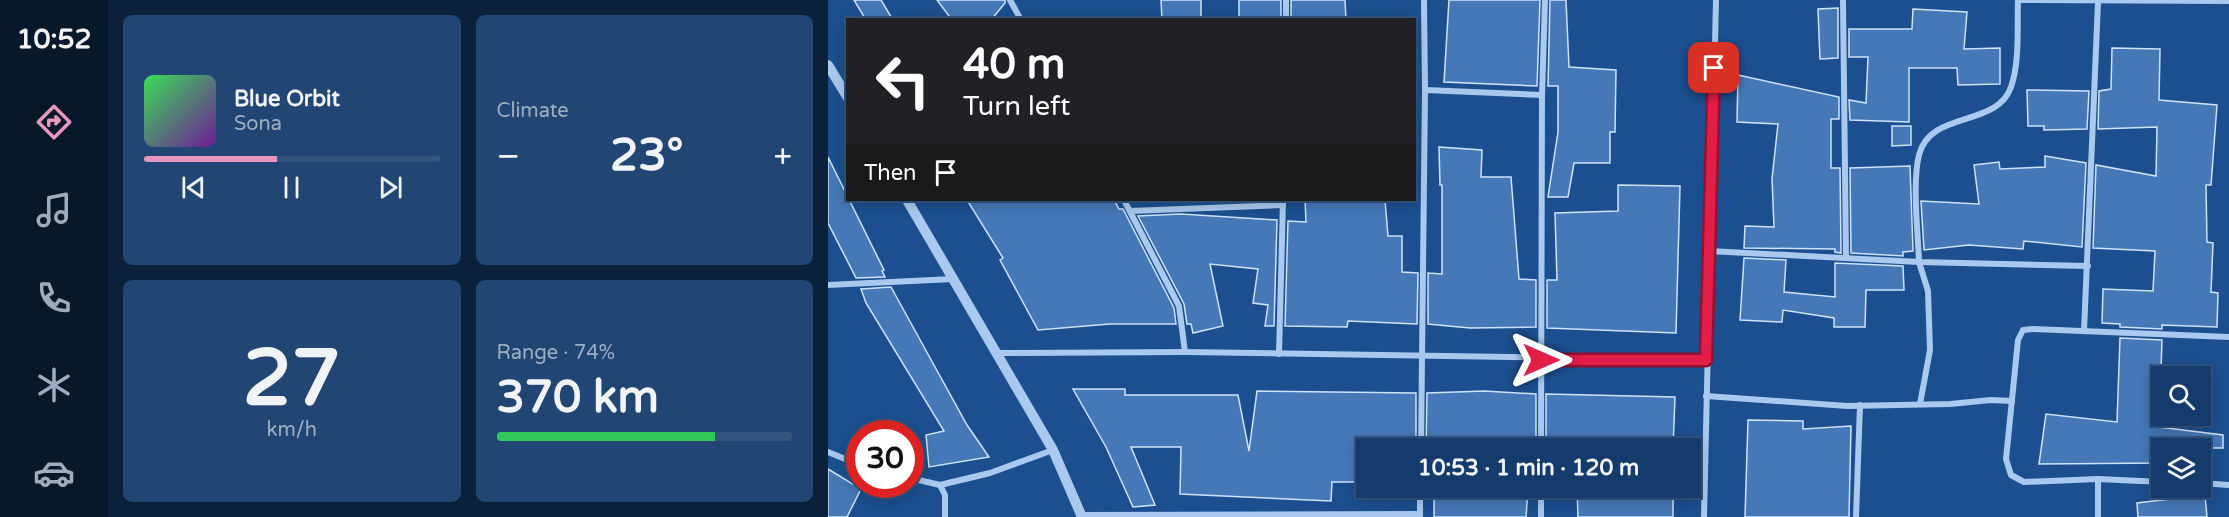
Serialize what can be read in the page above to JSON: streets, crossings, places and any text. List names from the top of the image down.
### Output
{
  "page": {
    "tabs": "10:52",
    "tile": [
      "Climate",
      ["27", "km/h"],
      ["Range · 74%", "370 km"]
    ],
    "turn": ["40 m", "Turn left"],
    "song": ["Blue Orbit", "Sona"],
    "heat": ["−", "23°", "+"],
    "then": "Then",
    "limit": "30",
    "trip": "10:53 · 1 min · 120 m"
  }
}
